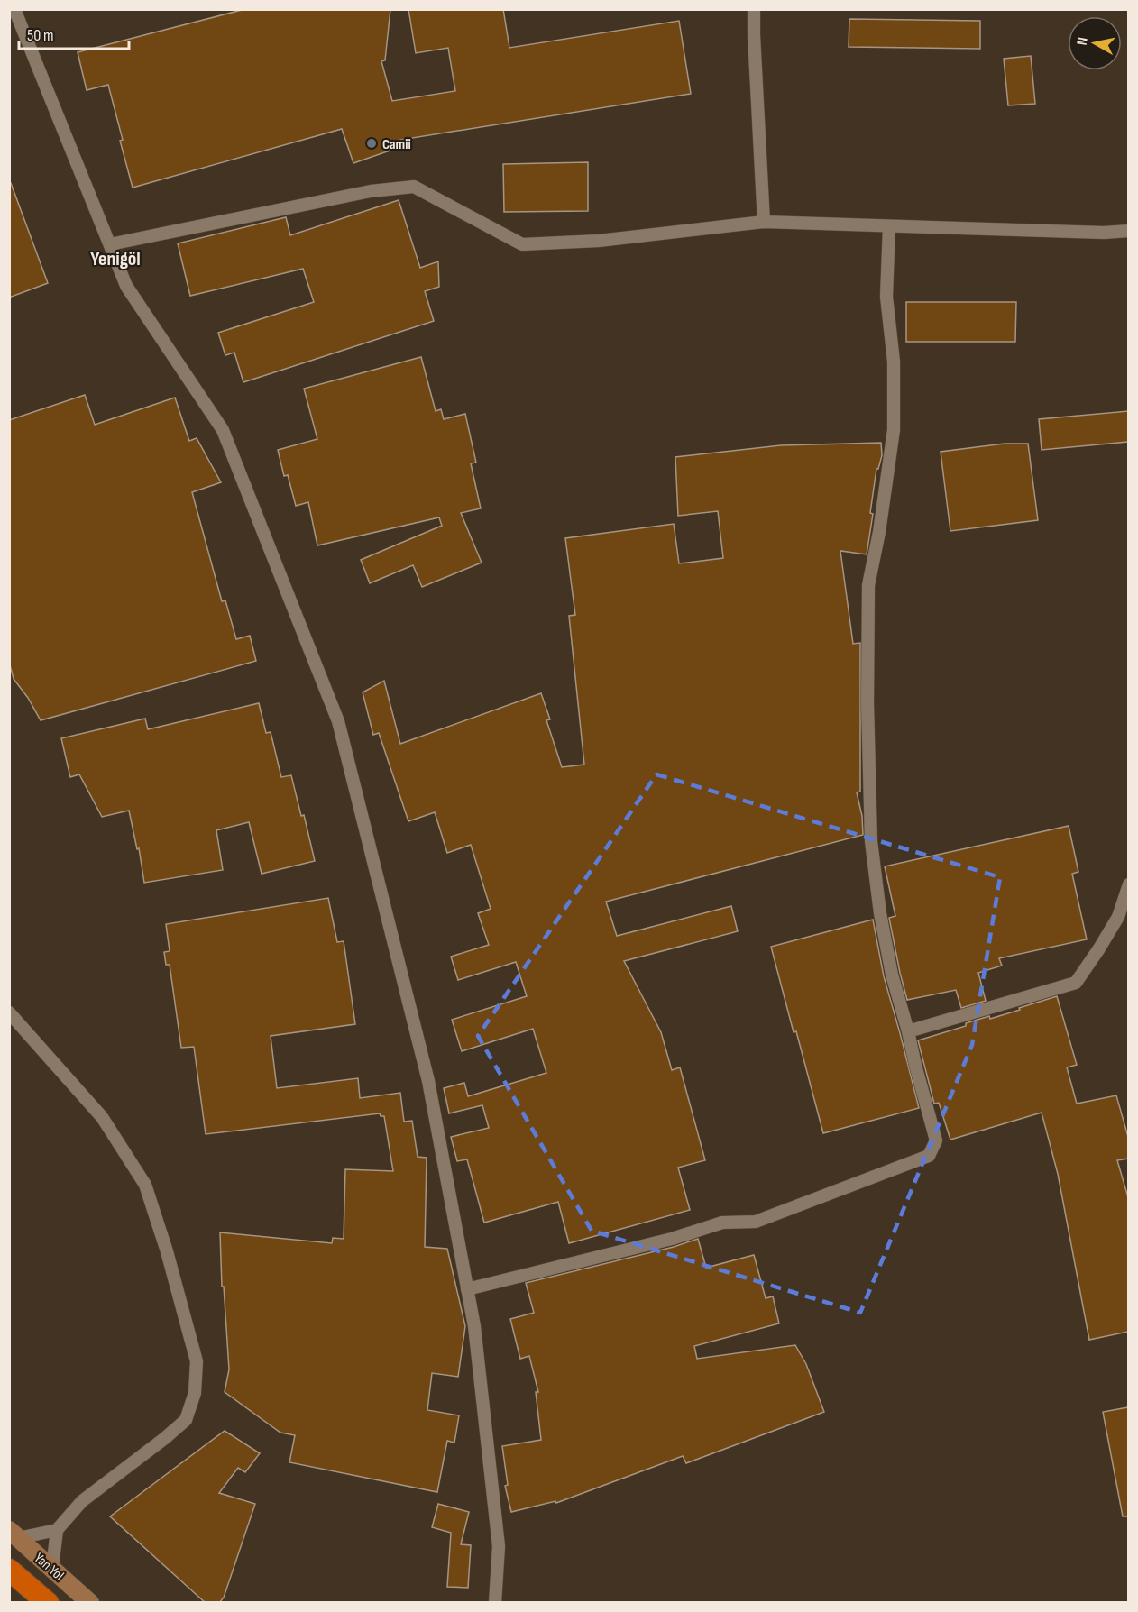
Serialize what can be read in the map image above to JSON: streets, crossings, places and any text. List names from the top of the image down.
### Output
{
  "streets": {
    "street": ["Yan Yol"]
  },
  "districts": ["Yenigöl"],
  "places": ["Camii"],
  "scale_bar": "50 m",
  "north": "left"
}
